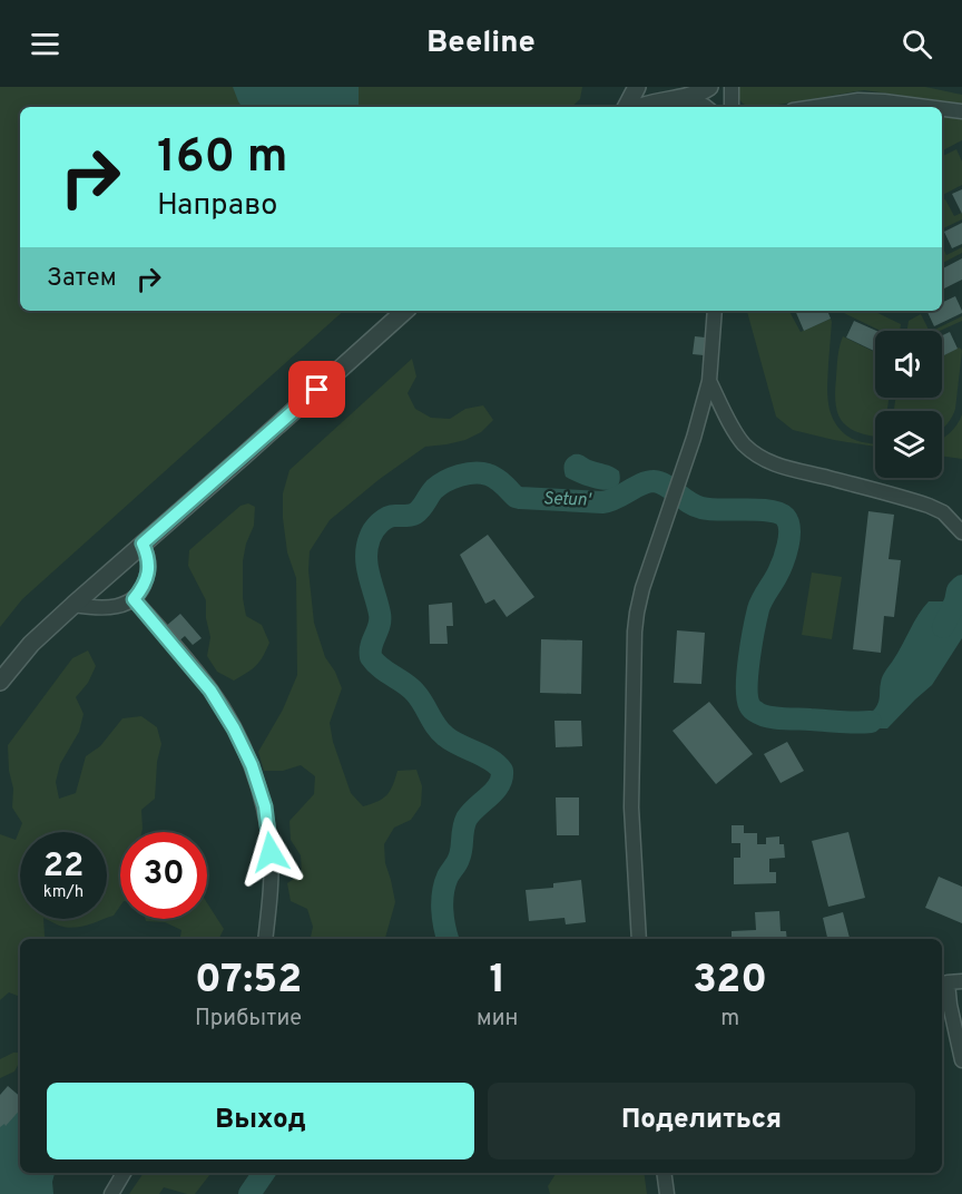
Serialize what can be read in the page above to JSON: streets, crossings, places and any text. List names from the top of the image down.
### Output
{
  "water": ["Setun'"],
  "page": {
    "header": "Beeline",
    "turn": ["160 m", "Направо"],
    "then": "Затем",
    "speed": "22 km/h",
    "limit": "30",
    "eta": [
      "07:52",
      "Прибытие",
      "1",
      "мин",
      "320",
      "m"
    ],
    "buttons": ["Выход", "Поделиться"]
  }
}
